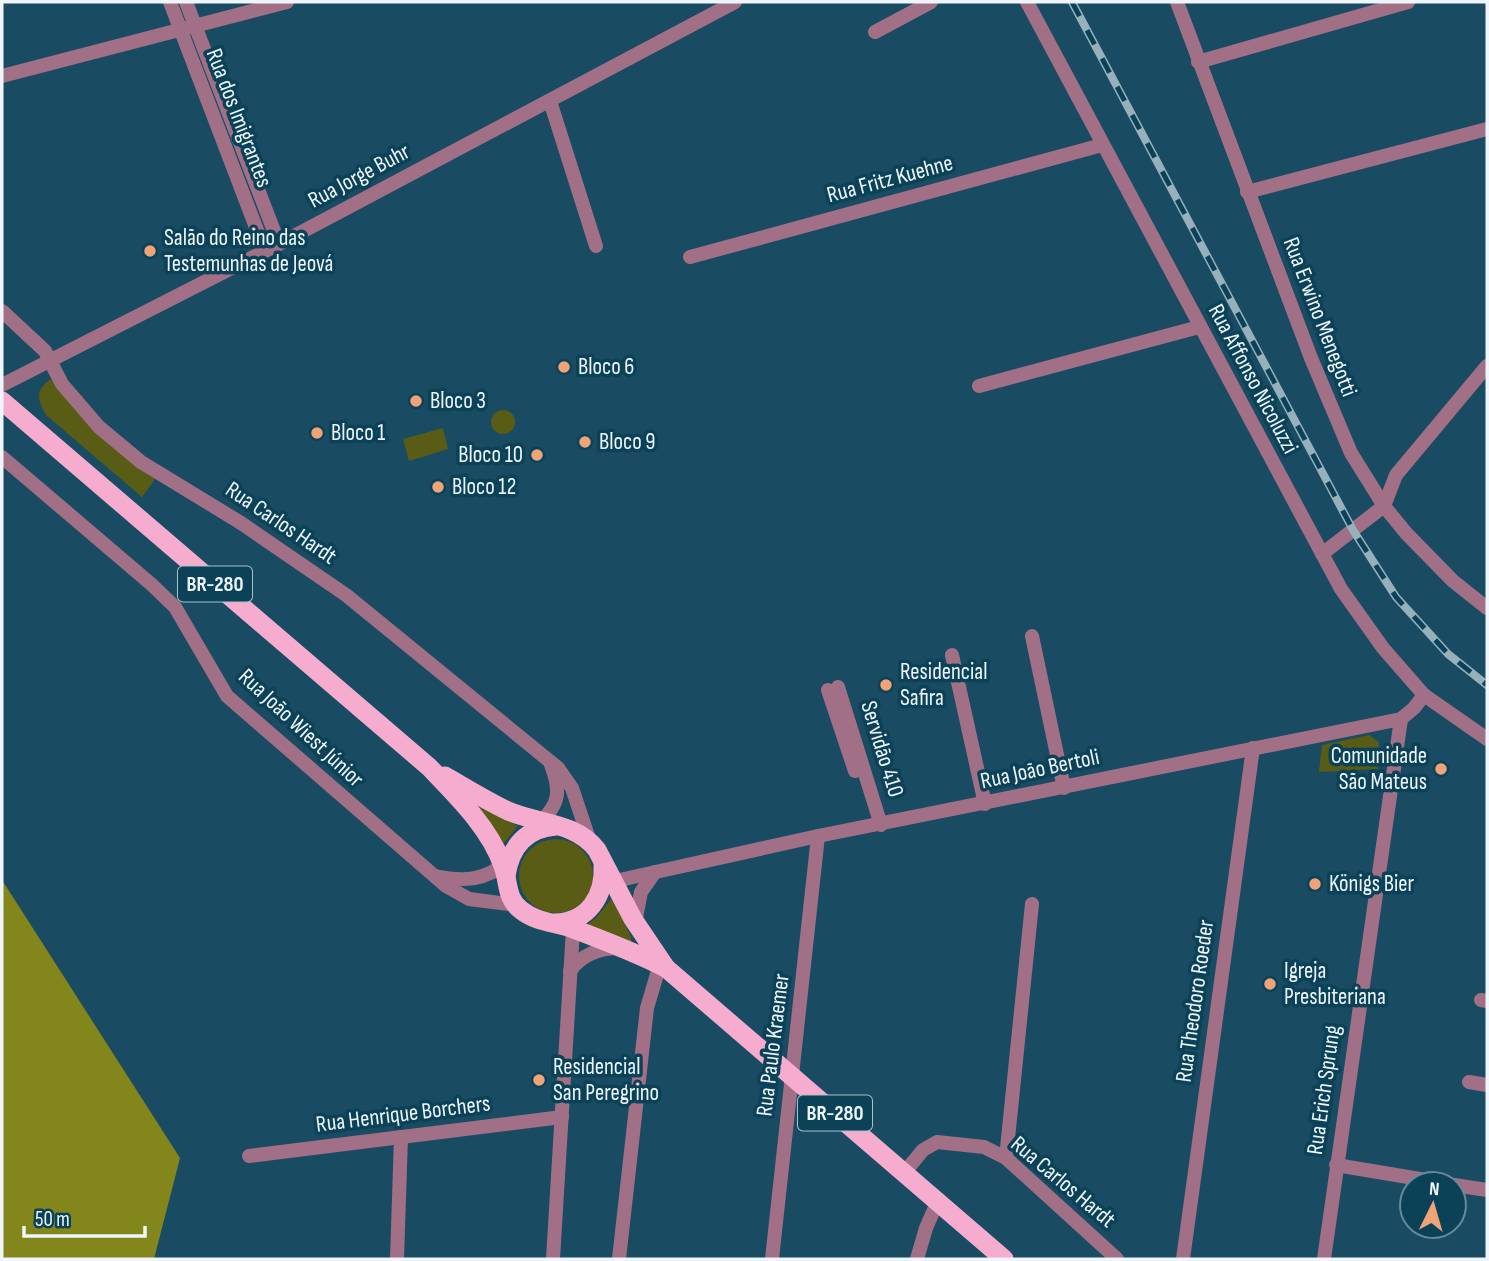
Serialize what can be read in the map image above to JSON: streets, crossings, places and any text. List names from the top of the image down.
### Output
{
  "streets": {
    "highway": ["BR-280"],
    "street": [
      "Rua dos Imigrantes",
      "Rua Jorge Buhr",
      "Rua Fritz Kuehne",
      "Rua Erwino Menegotti",
      "Rua Affonso Nicoluzzi",
      "Rua Carlos Hardt",
      "Rua João Wiest Júnior",
      "Rua João Bertoli",
      "Rua Theodoro Roeder",
      "Rua Paulo Kraemer",
      "Rua Erich Sprung",
      "Rua Henrique Borchers"
    ]
  },
  "crossings": [
    ["Rua dos Imigrantes", "Rua Jorge Buhr"],
    ["Rua Jorge Buhr", "Rua Carlos Hardt"],
    ["Rua Fritz Kuehne", "Rua Affonso Nicoluzzi"],
    ["Rua Carlos Hardt", "BR-280"],
    ["Rua Carlos Hardt", "Rua João Wiest Júnior"],
    ["Rua Carlos Hardt", "Rua João Bertoli"],
    ["BR-280", "Rua João Wiest Júnior"],
    ["BR-280", "Rua João Bertoli"],
    ["BR-280", "Rua Paulo Kraemer"],
    ["Rua João Wiest Júnior", "Rua João Bertoli"],
    ["Rua João Bertoli", "Rua Theodoro Roeder"],
    ["Rua João Bertoli", "Rua Paulo Kraemer"],
    ["Rua João Bertoli", "Rua Erich Sprung"]
  ],
  "places": [
    "Salão do Reino das Testemunhas de Jeová",
    "Bloco 6",
    "Bloco 3",
    "Bloco 1",
    "Bloco 9",
    "Bloco 10",
    "Bloco 12",
    "Residencial Safira",
    "Comunidade São Mateus",
    "Königs Bier",
    "Igreja Presbiteriana",
    "Residencial San Peregrino"
  ],
  "scale_bar": "50 m",
  "north": "top"
}
